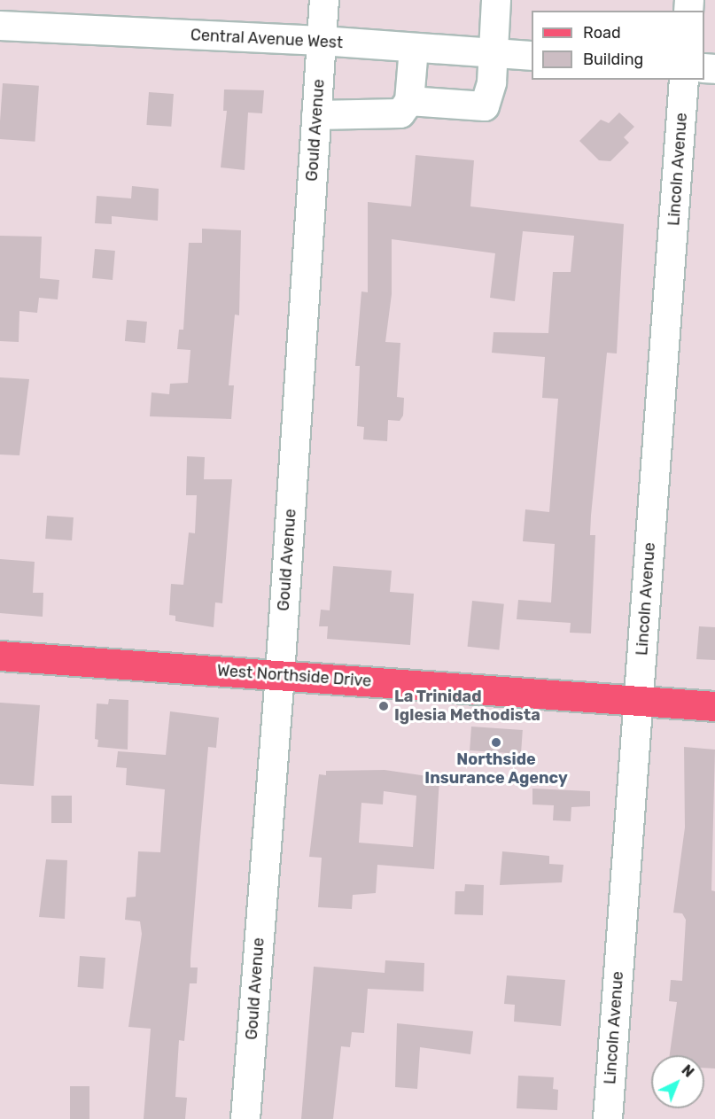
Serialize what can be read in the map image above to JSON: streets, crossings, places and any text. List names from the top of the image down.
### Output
{
  "streets": {
    "main road": ["West Northside Drive"],
    "street": ["Central Avenue West", "Gould Avenue", "Lincoln Avenue"]
  },
  "crossings": [
    ["Central Avenue West", "Gould Avenue"],
    ["Gould Avenue", "West Northside Drive"],
    ["Lincoln Avenue", "West Northside Drive"]
  ],
  "places": ["La Trinidad Iglesia Methodista", "Northside Insurance Agency"],
  "legend": ["Road", "Building"],
  "north": "top right"
}
